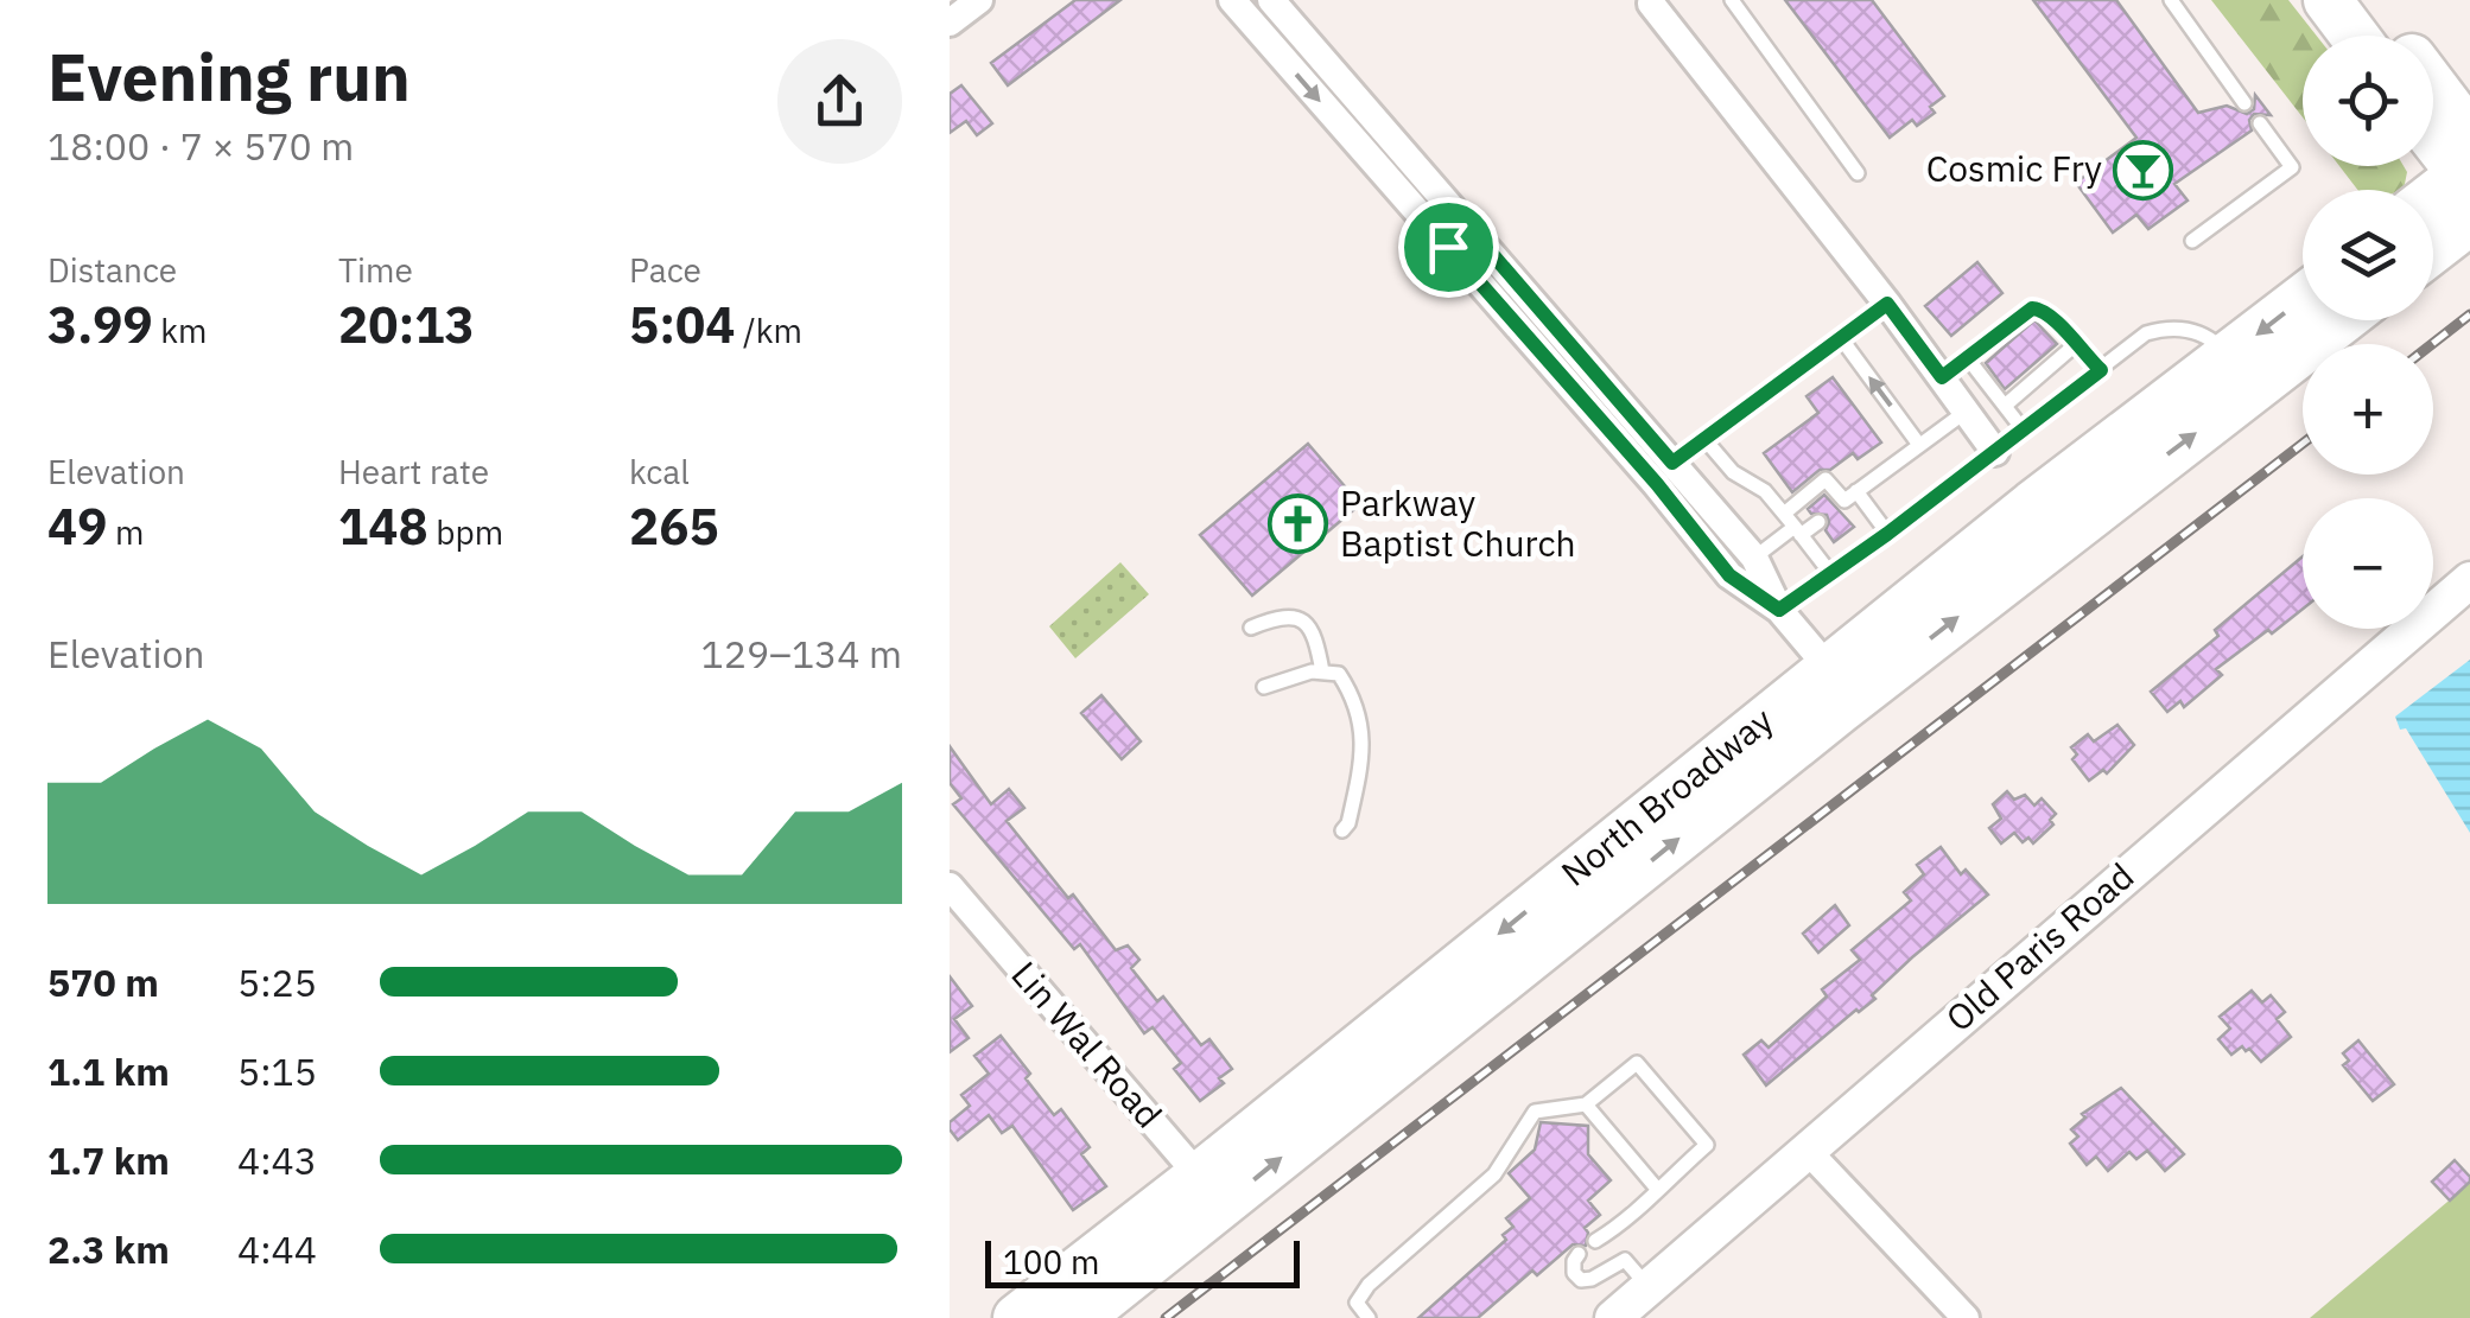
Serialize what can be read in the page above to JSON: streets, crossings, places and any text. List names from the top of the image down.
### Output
{
  "streets": {
    "highway": ["North Broadway"],
    "street": ["Old Paris Road", "Lin Wal Road"]
  },
  "crossings": [
    ["North Broadway", "Lin Wal Road"]
  ],
  "places": {
    "bar": ["Cosmic Fry"],
    "church": ["Parkway Baptist Church"]
  },
  "scale_bar": "100 m",
  "page": {
    "heading": ["Evening run", "18:00 · 7 × 570 m"],
    "map_buttons": ["+", "−"],
    "stats": [
      ["Distance", "3.99 km"],
      ["Time", "20:13"],
      ["Pace", "5:04 /km"],
      ["Elevation", "49 m"],
      ["Heart rate", "148 bpm"],
      ["kcal", "265"]
    ],
    "chart": ["Elevation", "129–134 m"],
    "list": [
      {
        "name": "570 m",
        "note": "5:25"
      },
      {
        "name": "1.1 km",
        "note": "5:15"
      },
      {
        "name": "1.7 km",
        "note": "4:43"
      },
      {
        "name": "2.3 km",
        "note": "4:44"
      }
    ],
    "scale": "100 m"
  }
}
